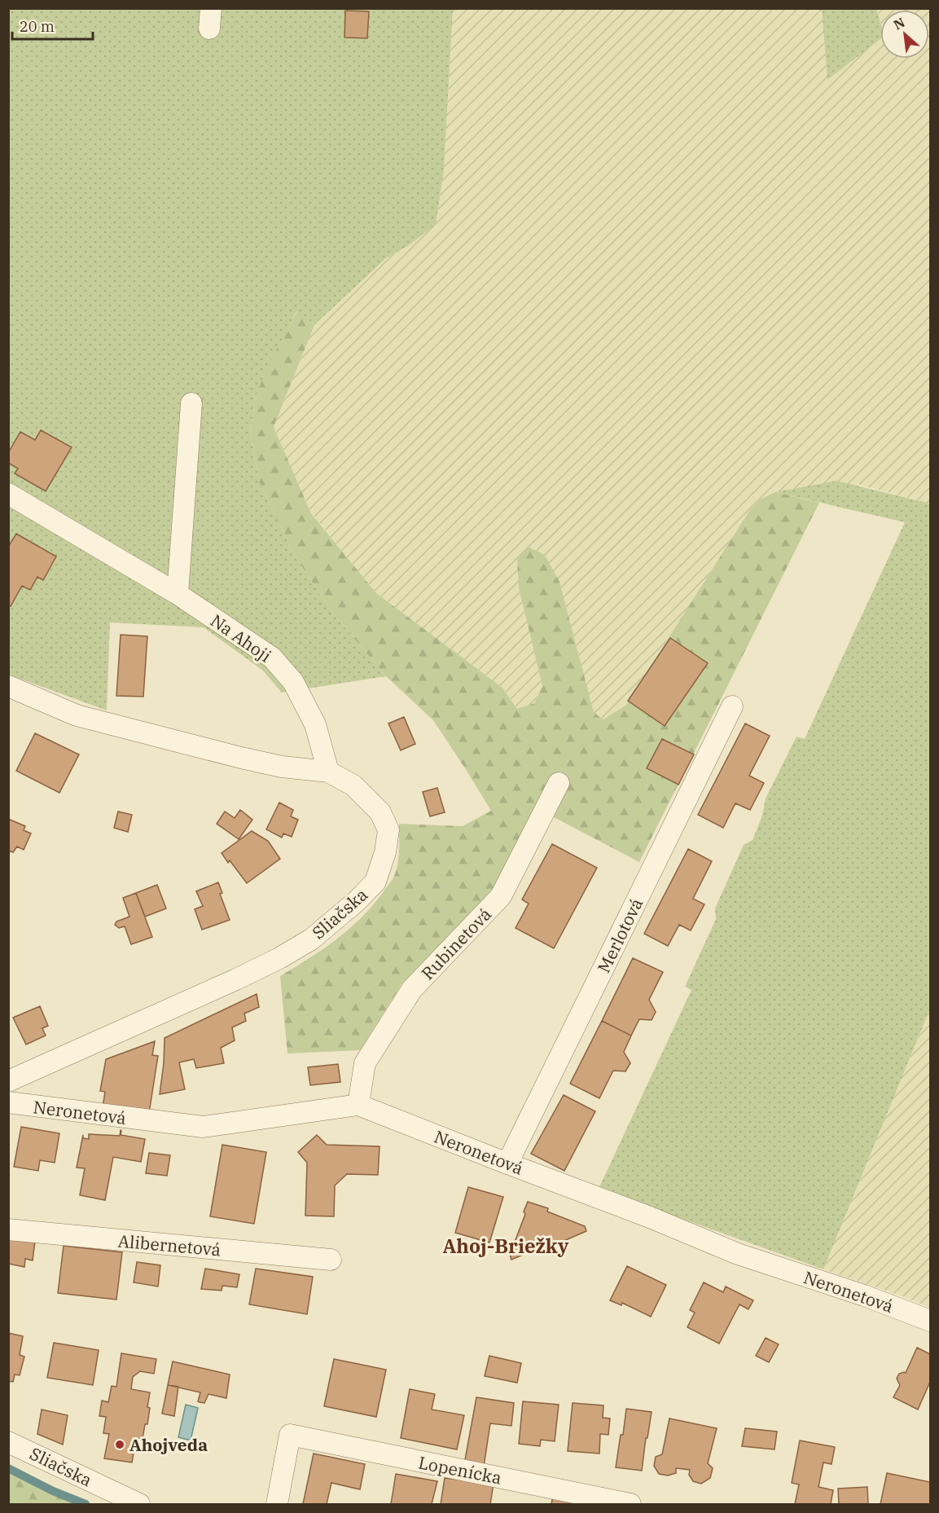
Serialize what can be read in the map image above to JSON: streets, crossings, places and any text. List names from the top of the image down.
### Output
{
  "streets": {
    "street": [
      "Na Ahoji",
      "Sliačska",
      "Merlotová",
      "Rubinetová",
      "Neronetová",
      "Alibernetová",
      "Lopenícka"
    ]
  },
  "crossings": [
    ["Na Ahoji", "Sliačska"],
    ["Merlotová", "Neronetová"],
    ["Rubinetová", "Neronetová"]
  ],
  "districts": ["Ahoj-Briežky"],
  "places": ["Ahojveda"],
  "scale_bar": "20 m",
  "north": "top left"
}
